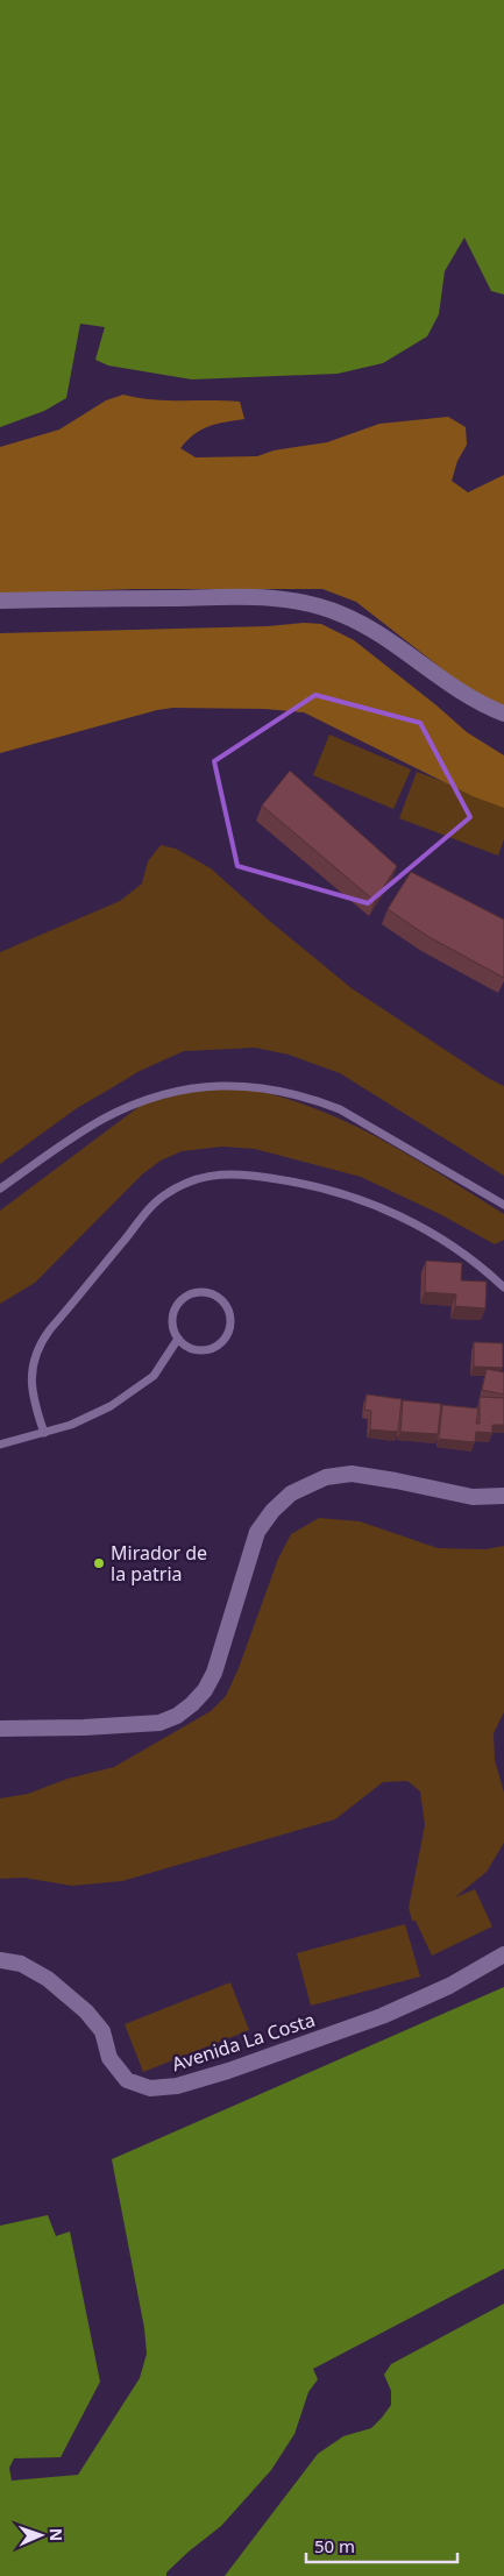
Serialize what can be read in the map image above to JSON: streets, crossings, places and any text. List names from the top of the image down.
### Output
{
  "streets": {
    "street": ["Avenida La Costa"]
  },
  "places": ["Mirador de la patria"],
  "scale_bar": "50 m",
  "north": "right"
}
